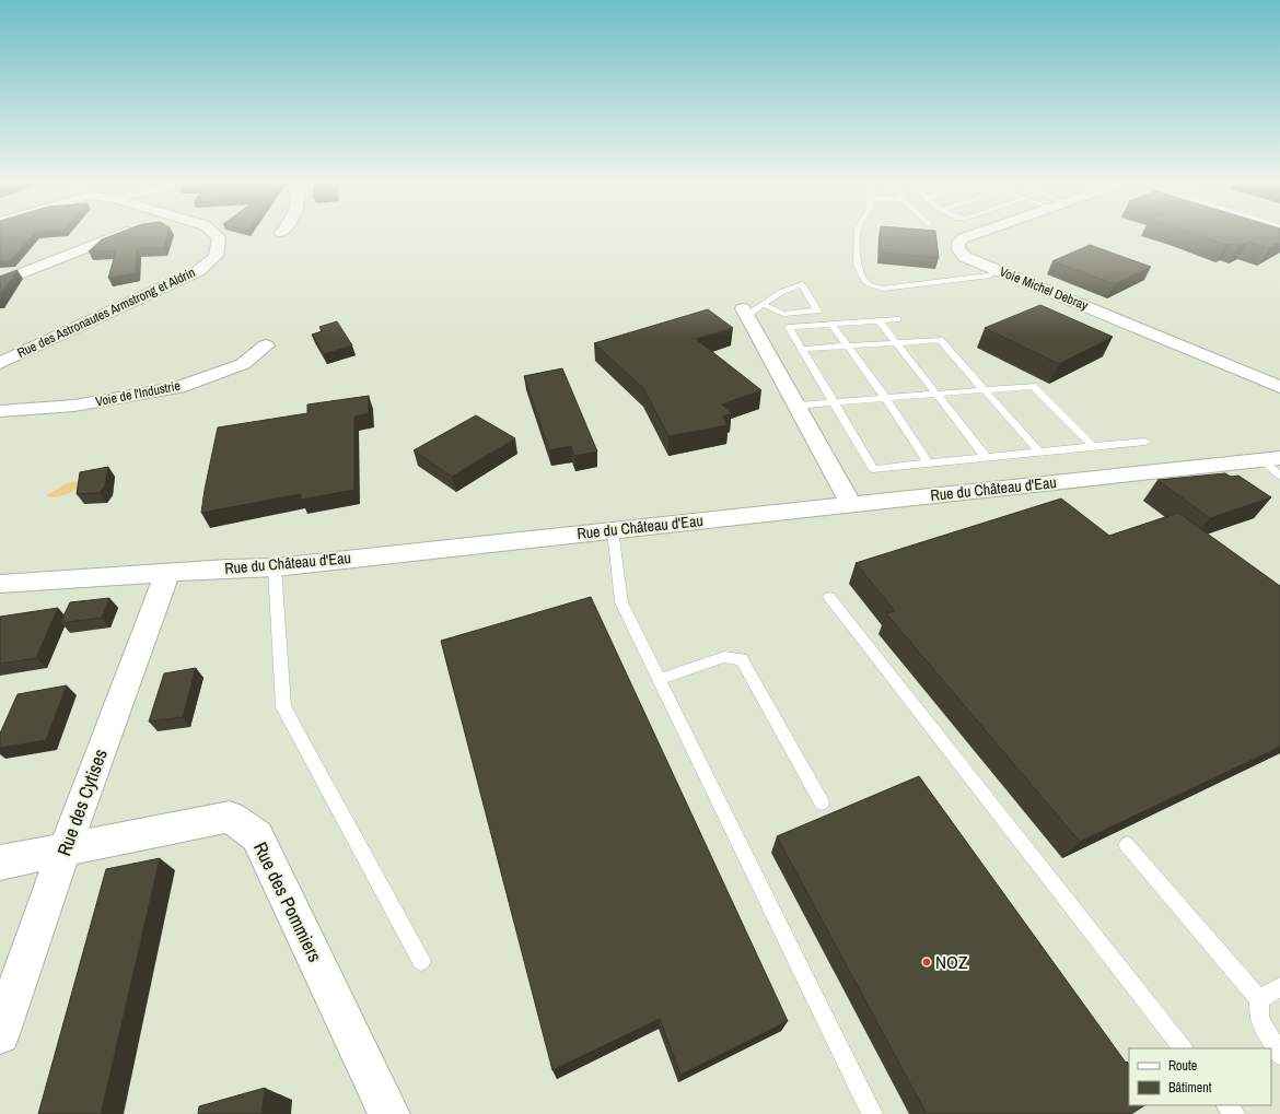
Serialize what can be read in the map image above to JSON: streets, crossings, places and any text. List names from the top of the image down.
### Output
{
  "streets": {
    "street": [
      "Voie Michel Debray",
      "Rue des Astronautes Armstrong et Aldrin",
      "Voie de l'Industrie",
      "Rue du Château d'Eau",
      "Rue des Cytises",
      "Rue des Pommiers"
    ]
  },
  "crossings": [
    ["Rue du Château d'Eau", "Rue des Cytises"],
    ["Rue des Cytises", "Rue des Pommiers"]
  ],
  "places": ["NOZ"],
  "legend": ["Route", "Bâtiment"]
}
